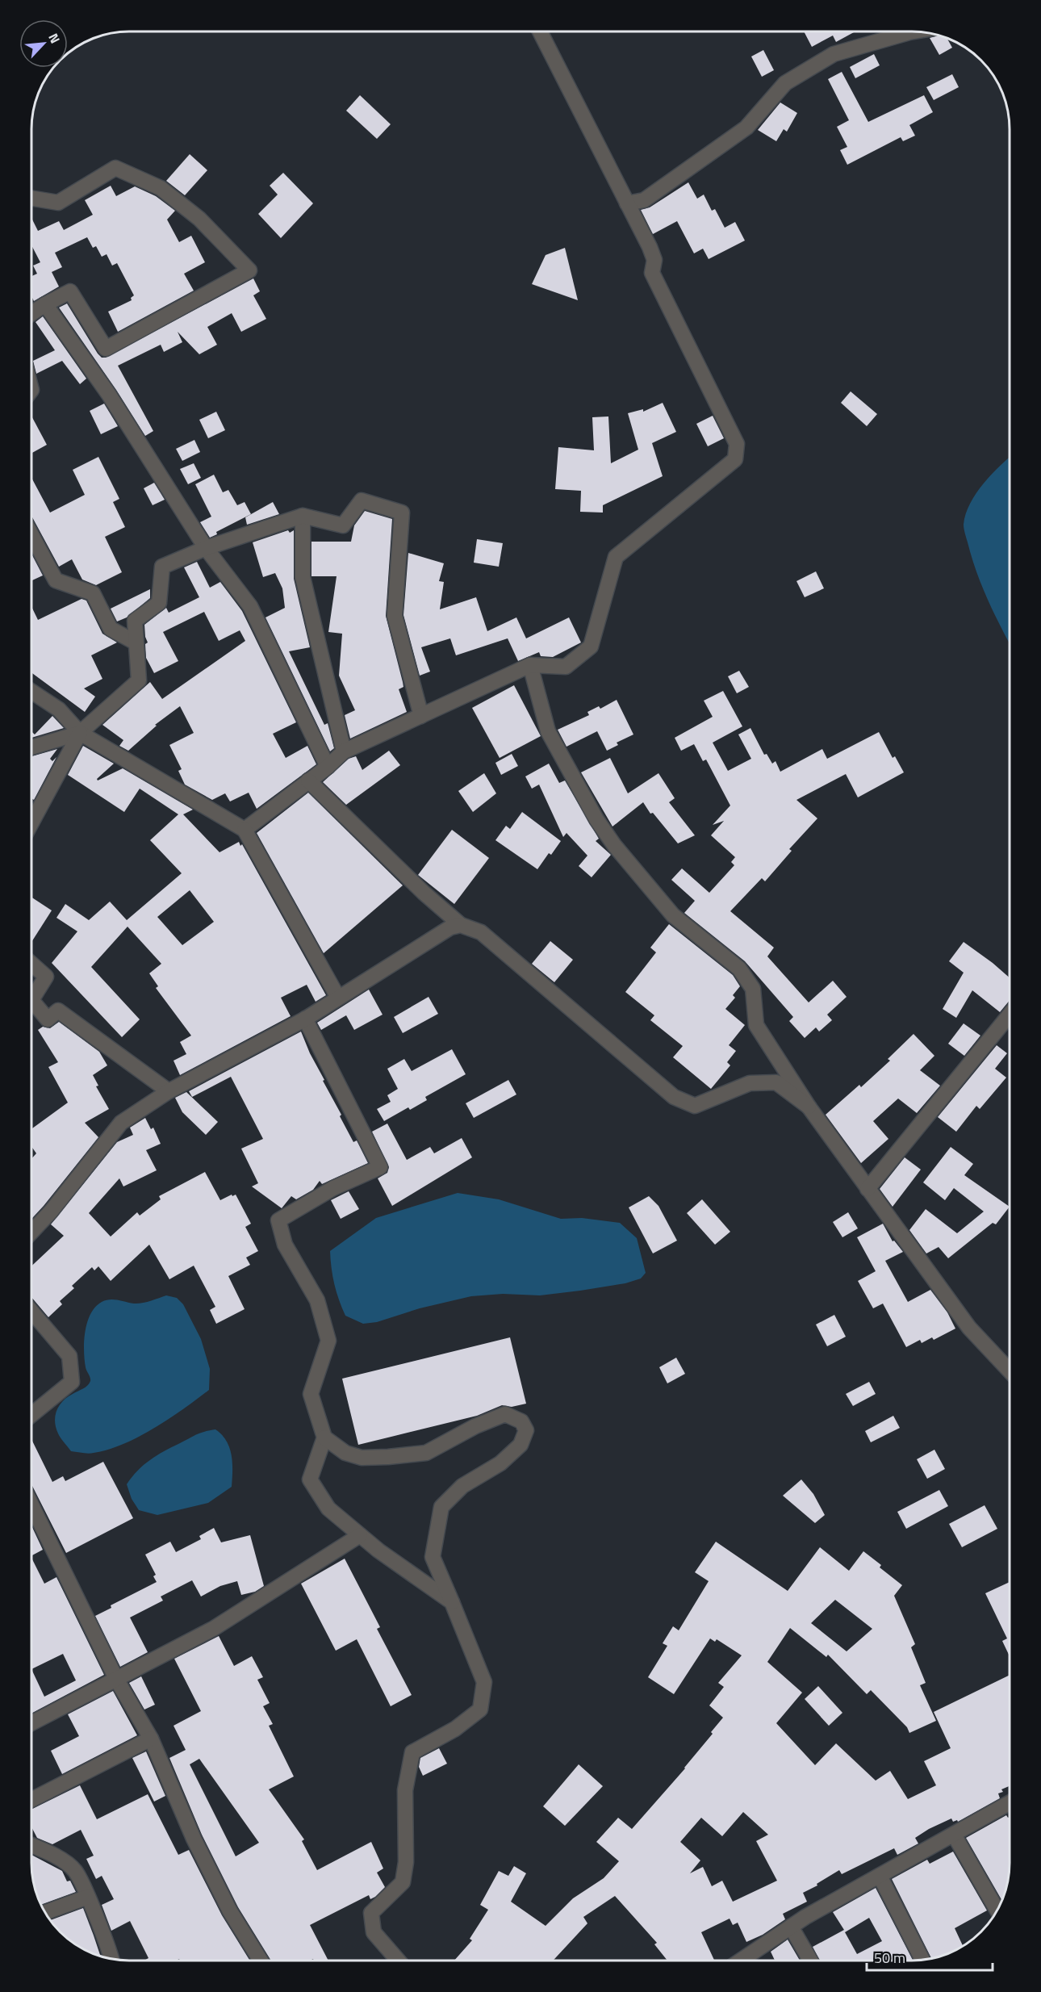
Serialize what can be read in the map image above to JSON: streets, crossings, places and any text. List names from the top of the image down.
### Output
{
  "scale_bar": "50 m",
  "north": "top right"
}
